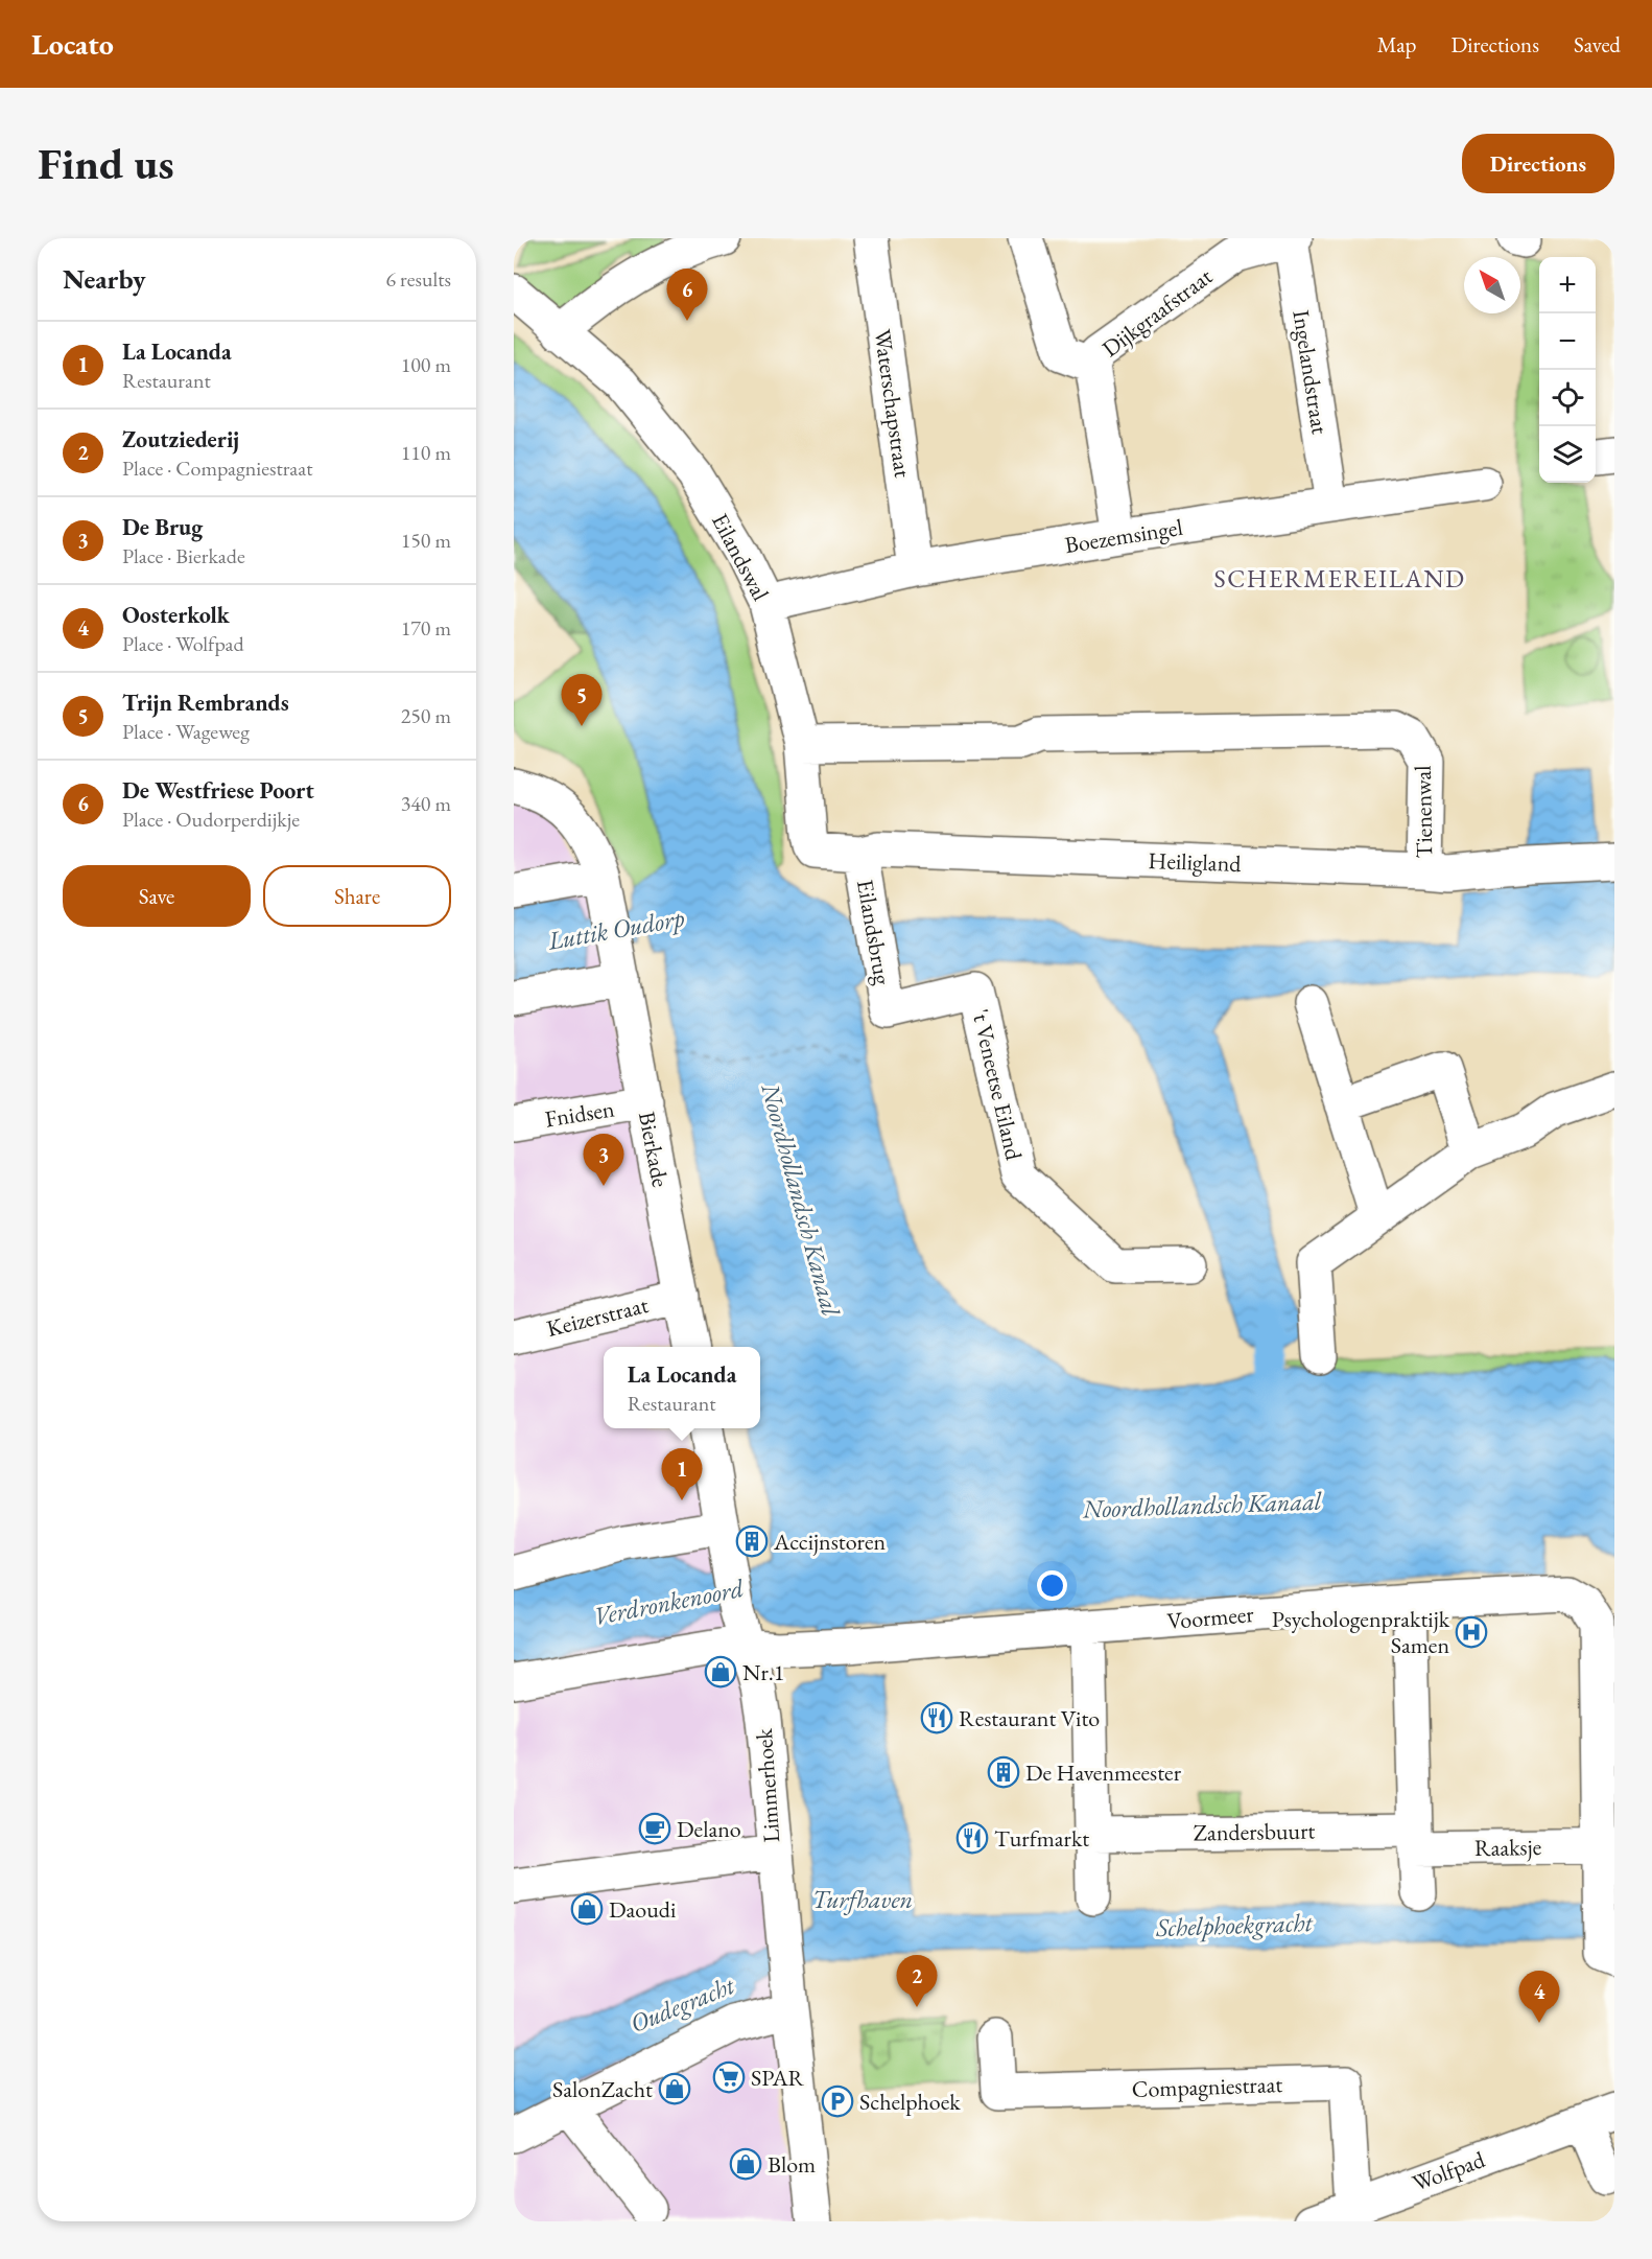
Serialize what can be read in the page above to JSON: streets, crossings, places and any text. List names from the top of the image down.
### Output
{
  "streets": {
    "street": [
      "Dijkgraafstraat",
      "Ingelandstraat",
      "Waterschapstraat",
      "Boezemsingel",
      "Eilandswal",
      "Tienenwal",
      "Heiligland",
      "Eilandsbrug",
      "'t Veneetse Eiland",
      "Fnidsen",
      "Bierkade",
      "Keizerstraat",
      "Voormeer",
      "Limmerhoek",
      "Zandersbuurt",
      "Raaksje",
      "Compagniestraat",
      "Wolfpad"
    ]
  },
  "crossings": [
    ["Dijkgraafstraat", "Ingelandstraat"],
    ["Ingelandstraat", "Boezemsingel"],
    ["Waterschapstraat", "Boezemsingel"],
    ["Boezemsingel", "Eilandswal"],
    ["Eilandswal", "Tienenwal"],
    ["Eilandswal", "Heiligland"],
    ["Eilandswal", "Eilandsbrug"],
    ["Tienenwal", "Heiligland"],
    ["Heiligland", "Eilandsbrug"],
    ["Eilandsbrug", "'t Veneetse Eiland"],
    ["Fnidsen", "Bierkade"],
    ["Bierkade", "Keizerstraat"],
    ["Voormeer", "Limmerhoek"],
    ["Voormeer", "Raaksje"],
    ["Zandersbuurt", "Raaksje"],
    ["Compagniestraat", "Wolfpad"]
  ],
  "districts": ["SCHERMEREILAND"],
  "water": [
    "Luttik Oudorp",
    "Noordhollandsch Kanaal",
    "Verdronkenoord",
    "Turfhaven",
    "Schelphoekgracht",
    "Oudegracht"
  ],
  "places": {
    "building": ["Accijnstoren", "De Havenmeester"],
    "hospital": ["Psychologenpraktijk Samen"],
    "shop": [
      "Nr.1",
      "Daoudi",
      "SalonZacht",
      "Blom"
    ],
    "restaurant": ["Restaurant Vito", "Turfmarkt"],
    "cafe": ["Delano"],
    "supermarket": ["SPAR"],
    "parking": ["Schelphoek"]
  },
  "north": "top left",
  "page": {
    "header": "Locato",
    "nav": ["Map", "Directions", "Saved"],
    "buttons": [
      "Directions",
      ["Save", "Share"]
    ],
    "title": "Find us",
    "heading": ["Nearby", "6 results"],
    "map_buttons": ["+", "−"],
    "pins": [
      "6",
      "5",
      "3",
      "1",
      "2",
      "4"
    ],
    "list": [
      {
        "mark": "1",
        "name": "La Locanda",
        "note": "Restaurant",
        "value": "100 m"
      },
      {
        "mark": "2",
        "name": "Zoutziederij",
        "note": "Place · Compagniestraat",
        "value": "110 m"
      },
      {
        "mark": "3",
        "name": "De Brug",
        "note": "Place · Bierkade",
        "value": "150 m"
      },
      {
        "mark": "4",
        "name": "Oosterkolk",
        "note": "Place · Wolfpad",
        "value": "170 m"
      },
      {
        "mark": "5",
        "name": "Trijn Rembrands",
        "note": "Place · Wageweg",
        "value": "250 m"
      },
      {
        "mark": "6",
        "name": "De Westfriese Poort",
        "note": "Place · Oudorperdijkje",
        "value": "340 m"
      }
    ],
    "popup": ["La Locanda", "Restaurant"]
  }
}
